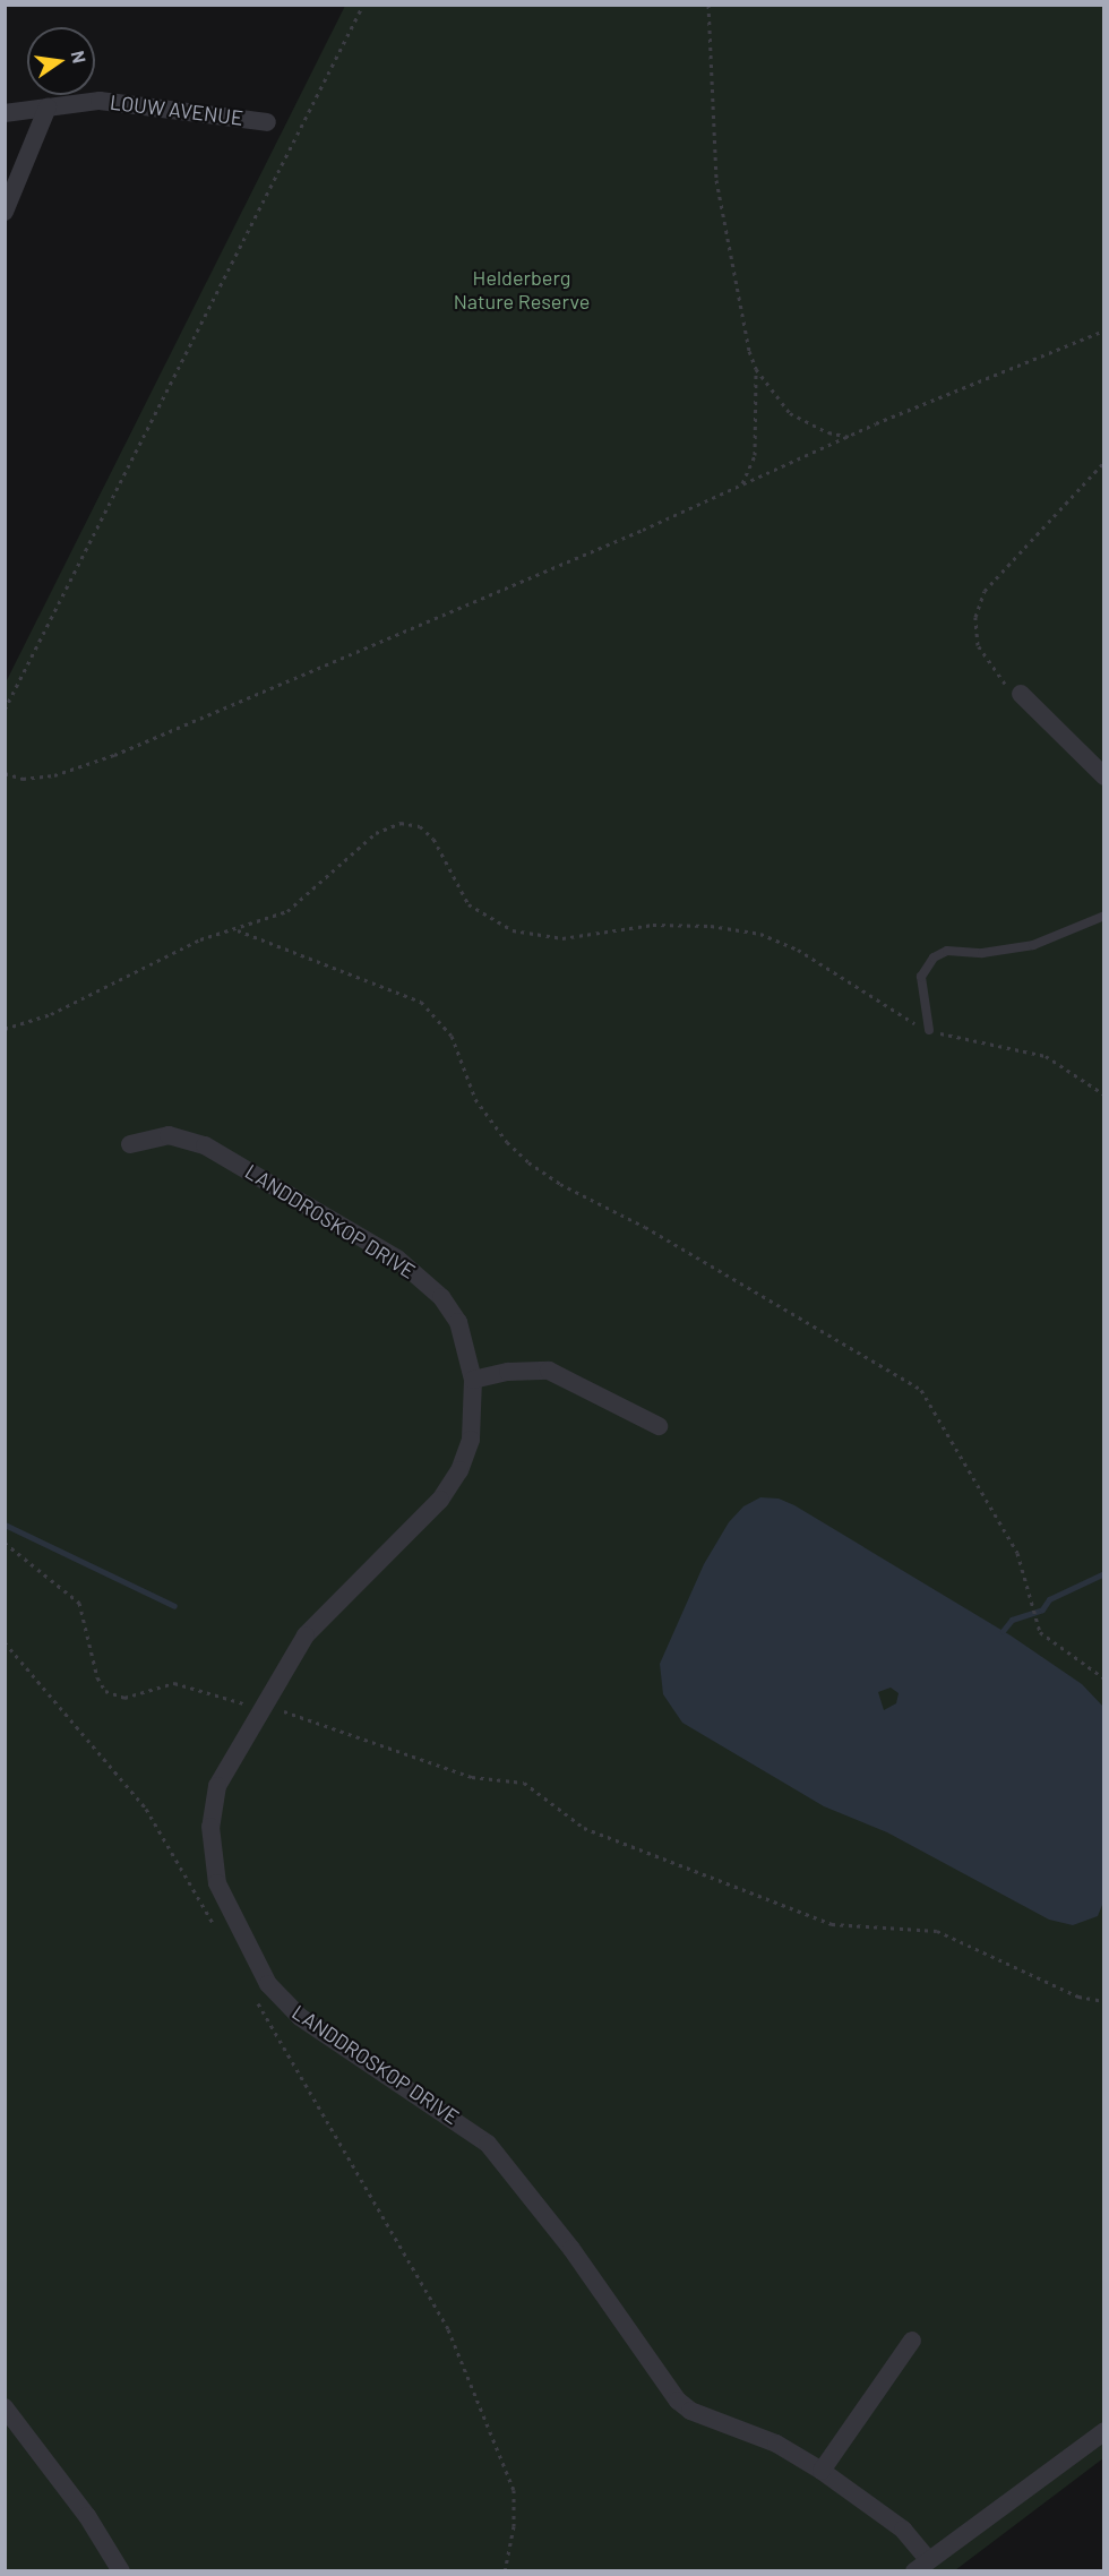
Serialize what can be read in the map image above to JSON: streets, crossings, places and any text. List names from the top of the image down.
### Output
{
  "streets": {
    "street": ["LOUW AVENUE", "LANDDROSKOP DRIVE"]
  },
  "parks": ["Helderberg Nature Reserve"],
  "north": "right"
}
